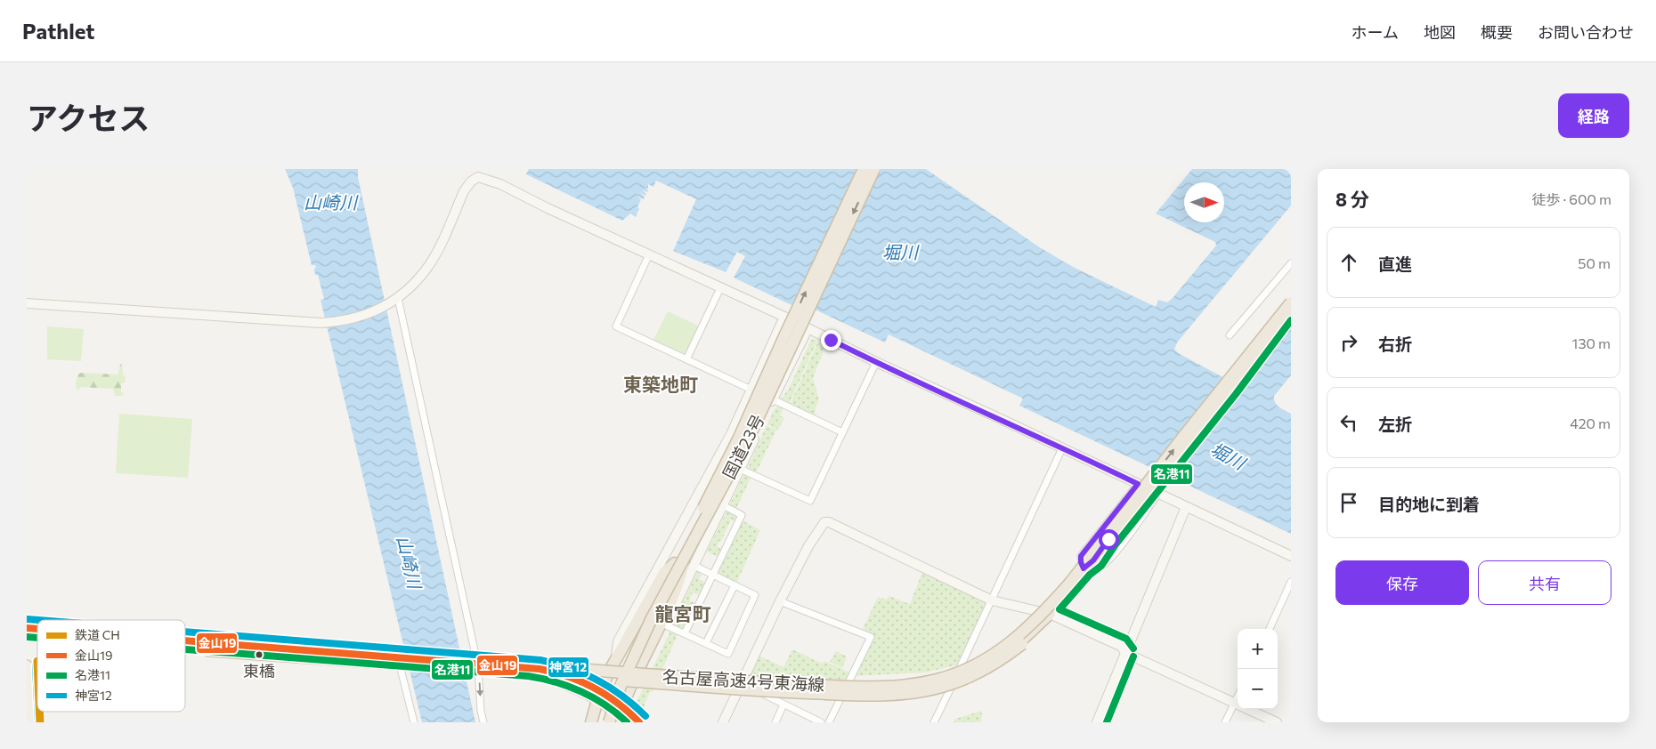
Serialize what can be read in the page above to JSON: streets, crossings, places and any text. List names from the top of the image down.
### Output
{
  "streets": {
    "highway": ["国道23号", "名古屋高速4号東海線"]
  },
  "districts": ["東築地町", "龍宮町"],
  "water": ["山崎川", "堀川"],
  "places": ["東橋"],
  "lines": [
    "transit line 名港11",
    "transit line 神宮12",
    "transit line 金山19",
    "rail line CH"
  ],
  "legend": [
    "鉄道 CH",
    "金山19",
    "名港11",
    "神宮12"
  ],
  "north": "right",
  "page": {
    "header": "Pathlet",
    "nav": [
      "ホーム",
      "地図",
      "概要",
      "お問い合わせ"
    ],
    "title": "アクセス",
    "buttons": [
      "経路",
      ["保存", "共有"]
    ],
    "heading": ["8 分", "徒歩 · 600 m"],
    "list": [
      ["直進", "50 m"],
      ["右折", "130 m"],
      ["左折", "420 m"],
      "目的地に到着"
    ],
    "map_buttons": ["+", "−"]
  }
}
